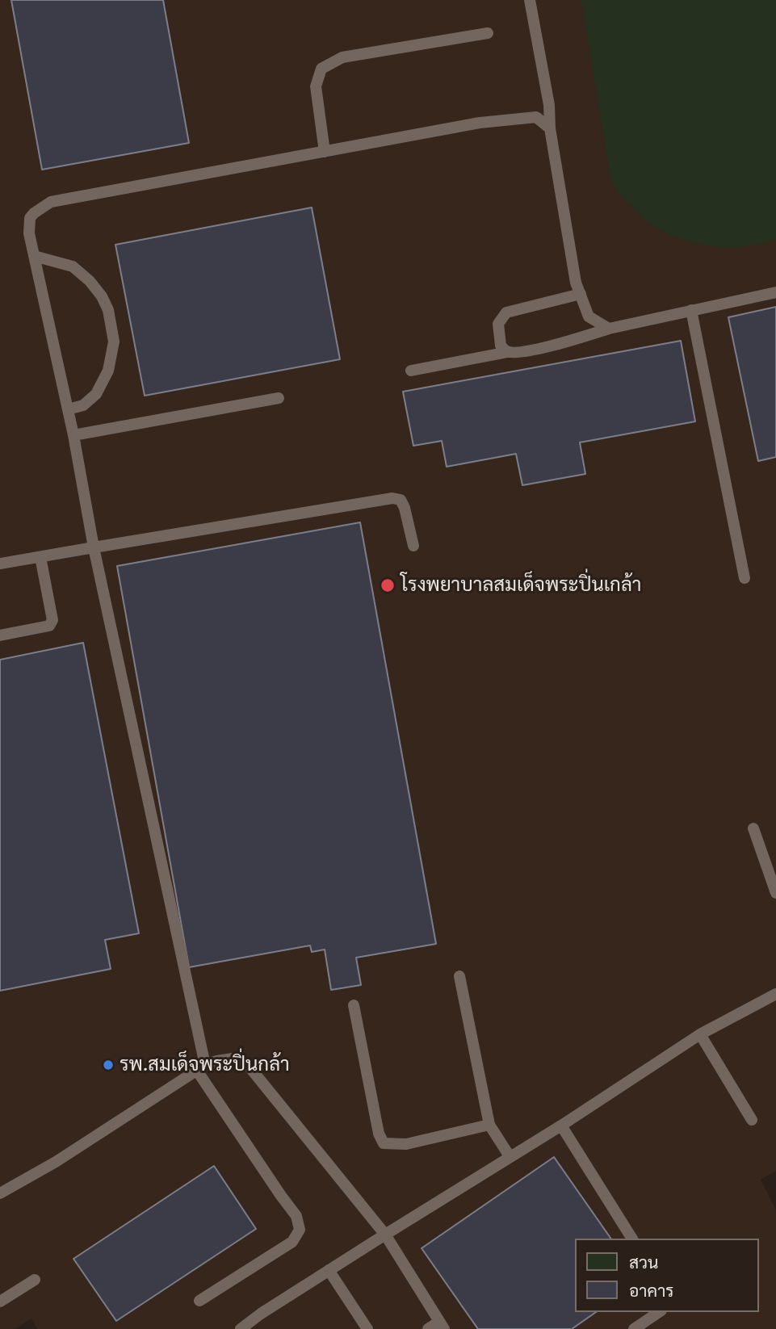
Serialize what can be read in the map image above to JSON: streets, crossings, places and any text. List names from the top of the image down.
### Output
{
  "places": ["โรงพยาบาลสมเด็จพระปิ่นเกล้า", "รพ.สมเด็จพระปิ่นกล้า"],
  "legend": ["สวน", "อาคาร"]
}
